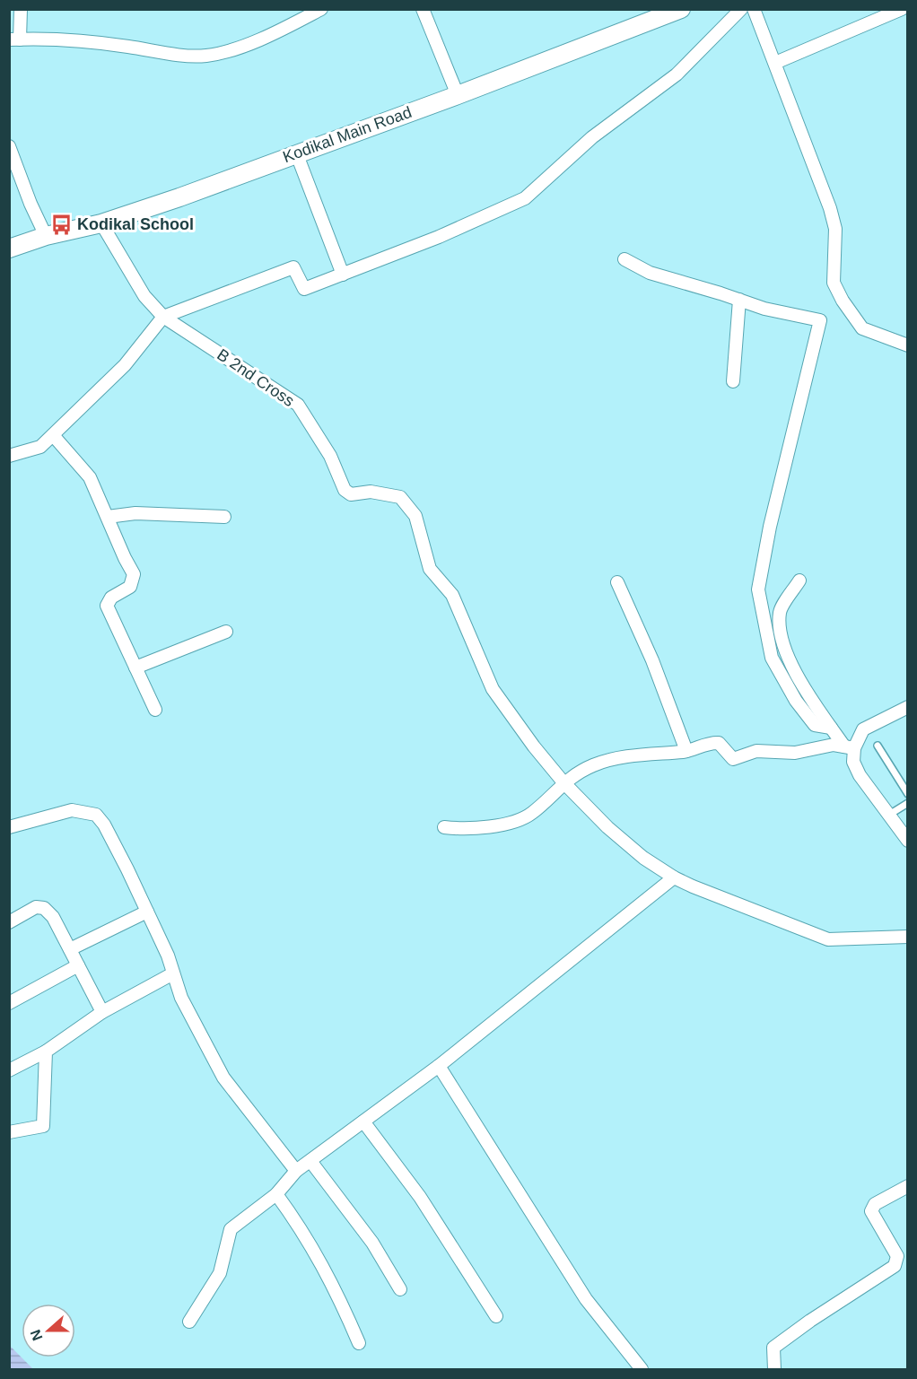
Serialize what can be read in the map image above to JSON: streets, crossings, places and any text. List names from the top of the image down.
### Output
{
  "streets": {
    "street": ["Kodikal Main Road", "B 2nd Cross"]
  },
  "crossings": [
    ["Kodikal Main Road", "B 2nd Cross"]
  ],
  "places": {
    "bus stop": ["Kodikal School"]
  },
  "north": "left"
}
